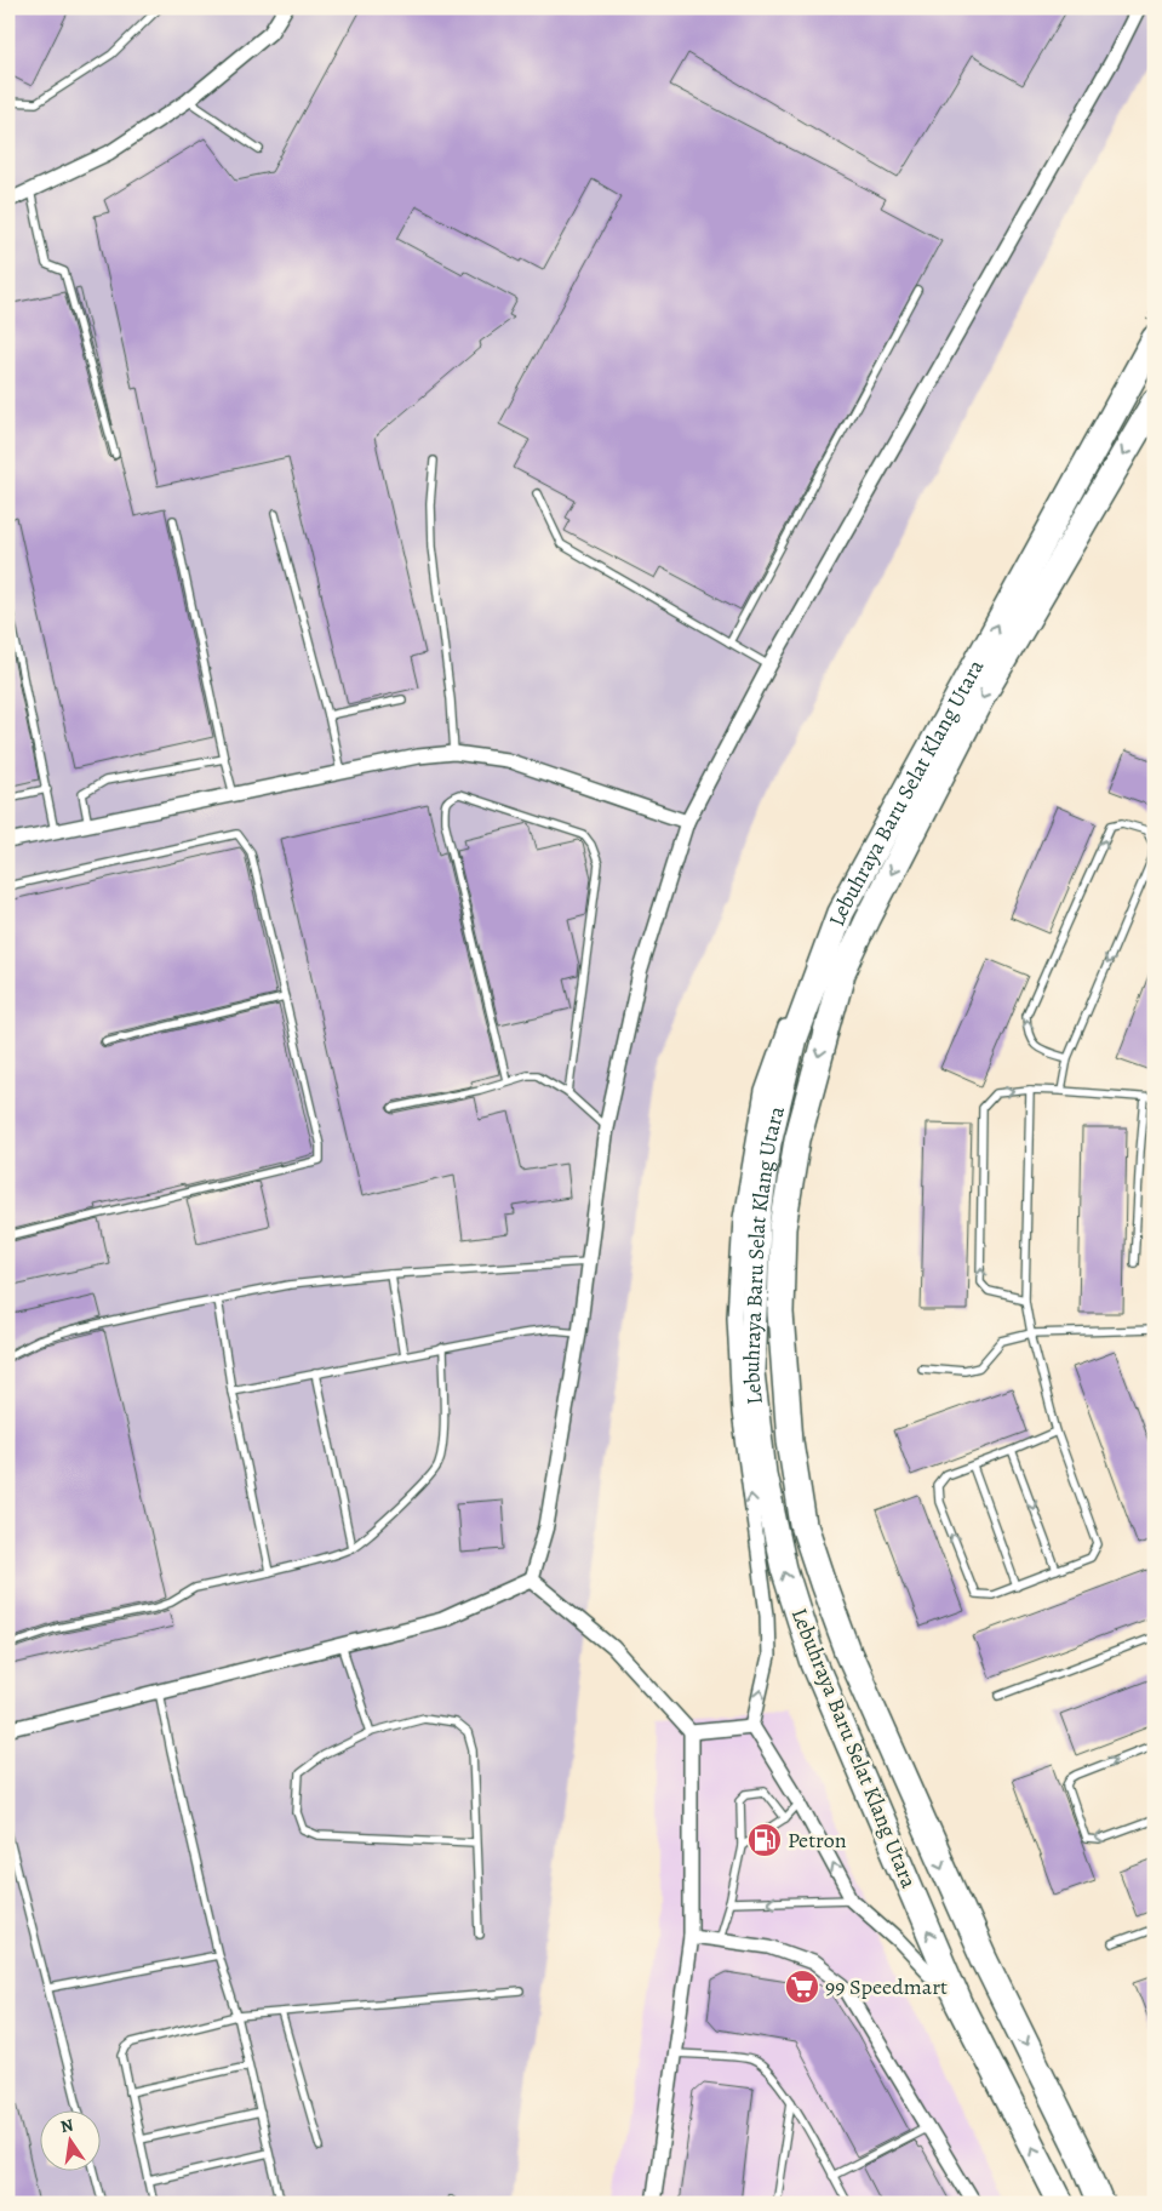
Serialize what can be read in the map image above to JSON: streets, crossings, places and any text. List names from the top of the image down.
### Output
{
  "streets": {
    "highway": ["Lebuhraya Baru Selat Klang Utara"]
  },
  "places": {
    "fuel station": ["Petron"],
    "supermarket": ["99 Speedmart"]
  },
  "north": "top"
}
